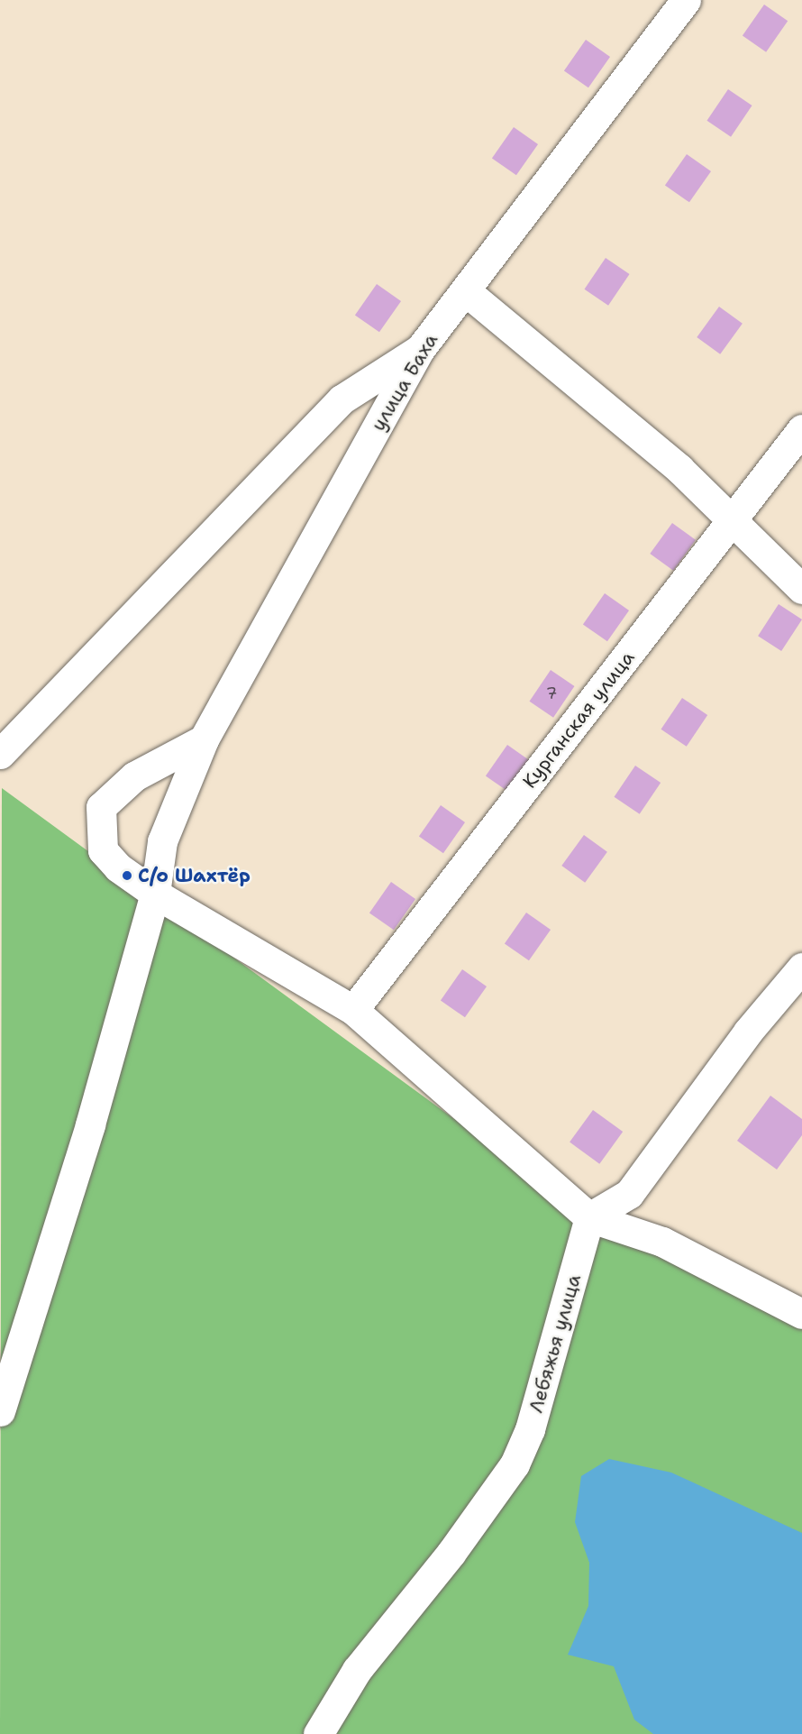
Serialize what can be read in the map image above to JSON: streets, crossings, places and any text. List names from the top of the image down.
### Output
{
  "streets": {
    "street": ["улица Баха", "Курганская улица", "Лебяжья улица"]
  },
  "places": ["С/о Шахтёр"],
  "house_numbers": ["7"]
}
